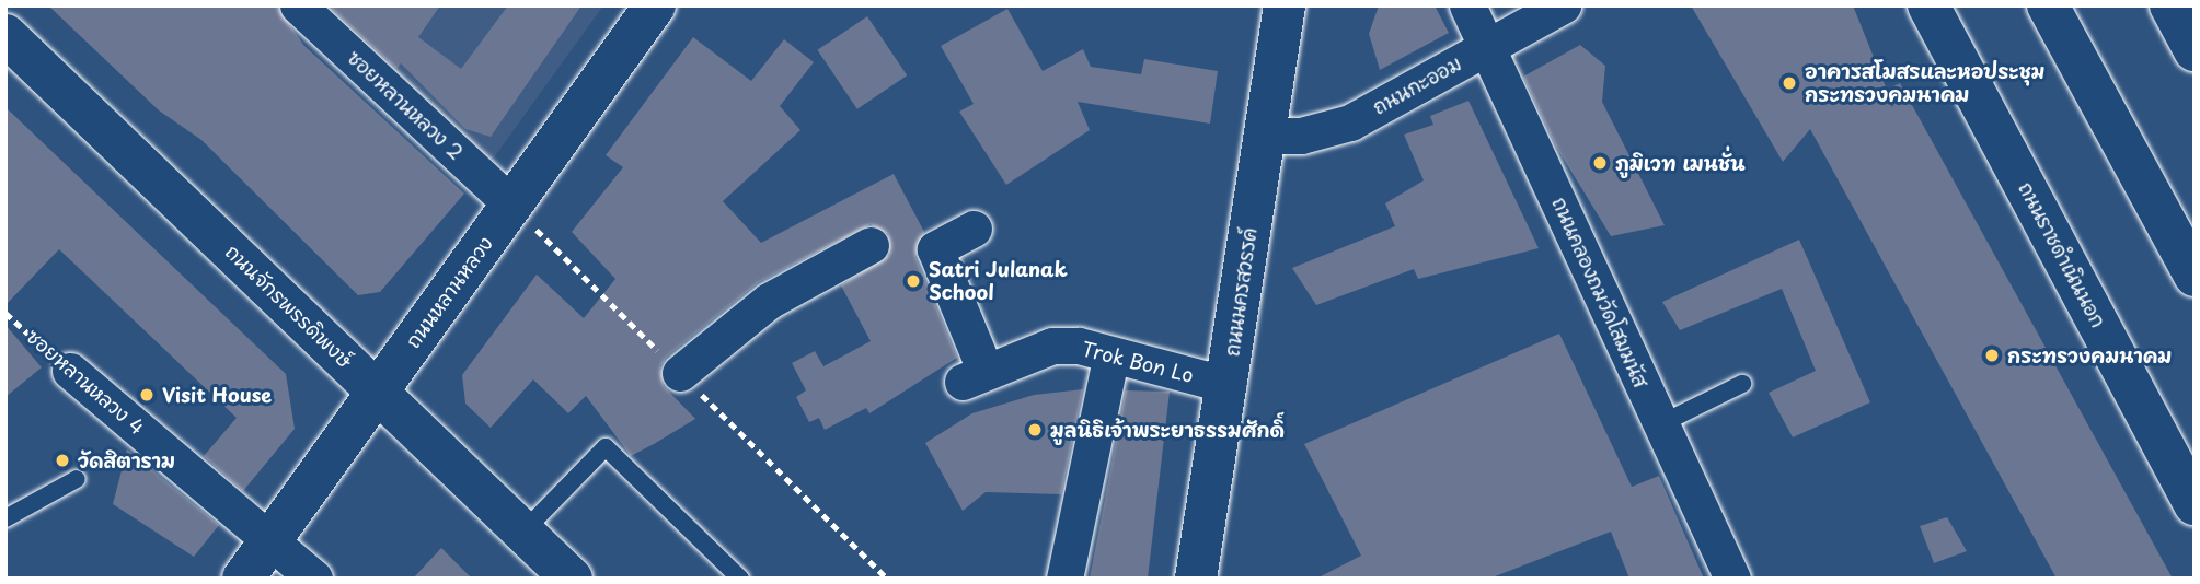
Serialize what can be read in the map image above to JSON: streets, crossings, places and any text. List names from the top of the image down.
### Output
{
  "streets": {
    "main road": [
      "ถนนราชดำเนินนอก",
      "ถนนหลานหลวง",
      "ถนนนครสวรรค์",
      "ถนนจักรพรรดิพงษ์"
    ],
    "street": [
      "ถนนกะออม",
      "ซอยหลานหลวง 2",
      "ถนนคลองถมวัดโสมมนัส",
      "Trok Bon Lo",
      "ซอยหลานหลวง 4"
    ]
  },
  "crossings": [
    ["ถนนกะออม", "ถนนนครสวรรค์"],
    ["ถนนกะออม", "ถนนคลองถมวัดโสมมนัส"],
    ["ซอยหลานหลวง 2", "ถนนหลานหลวง"],
    ["ถนนหลานหลวง", "ถนนจักรพรรดิพงษ์"],
    ["ถนนหลานหลวง", "ซอยหลานหลวง 4"],
    ["ถนนนครสวรรค์", "Trok Bon Lo"]
  ],
  "places": [
    "อาคารสโมสรและหอประชุม กระทรวงคมนาคม",
    "ภูมิเวท เมนชั่น",
    "Satri Julanak School",
    "กระทรวงคมนาคม",
    "Visit House",
    "มูลนิธิเจ้าพระยาธรรมศักดิ์",
    "วัดสิตาราม"
  ]
}
